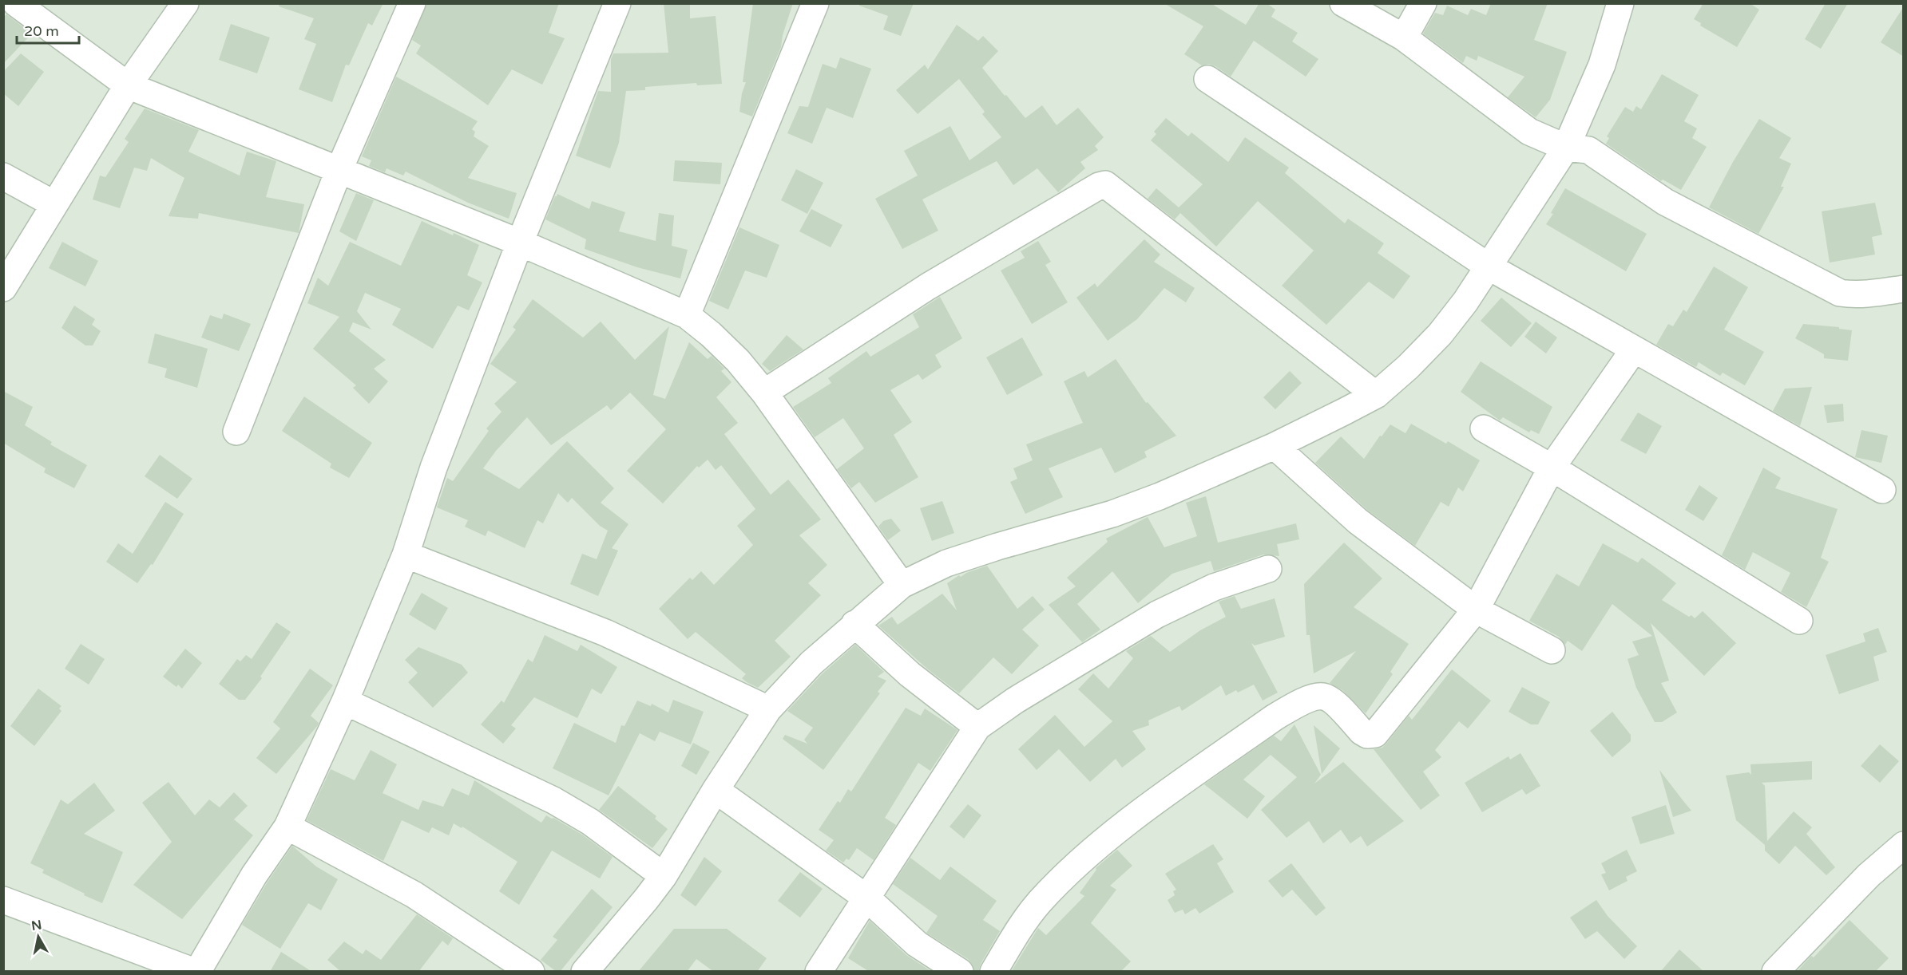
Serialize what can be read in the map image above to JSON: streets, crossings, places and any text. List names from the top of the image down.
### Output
{
  "scale_bar": "20 m",
  "north": "top"
}
